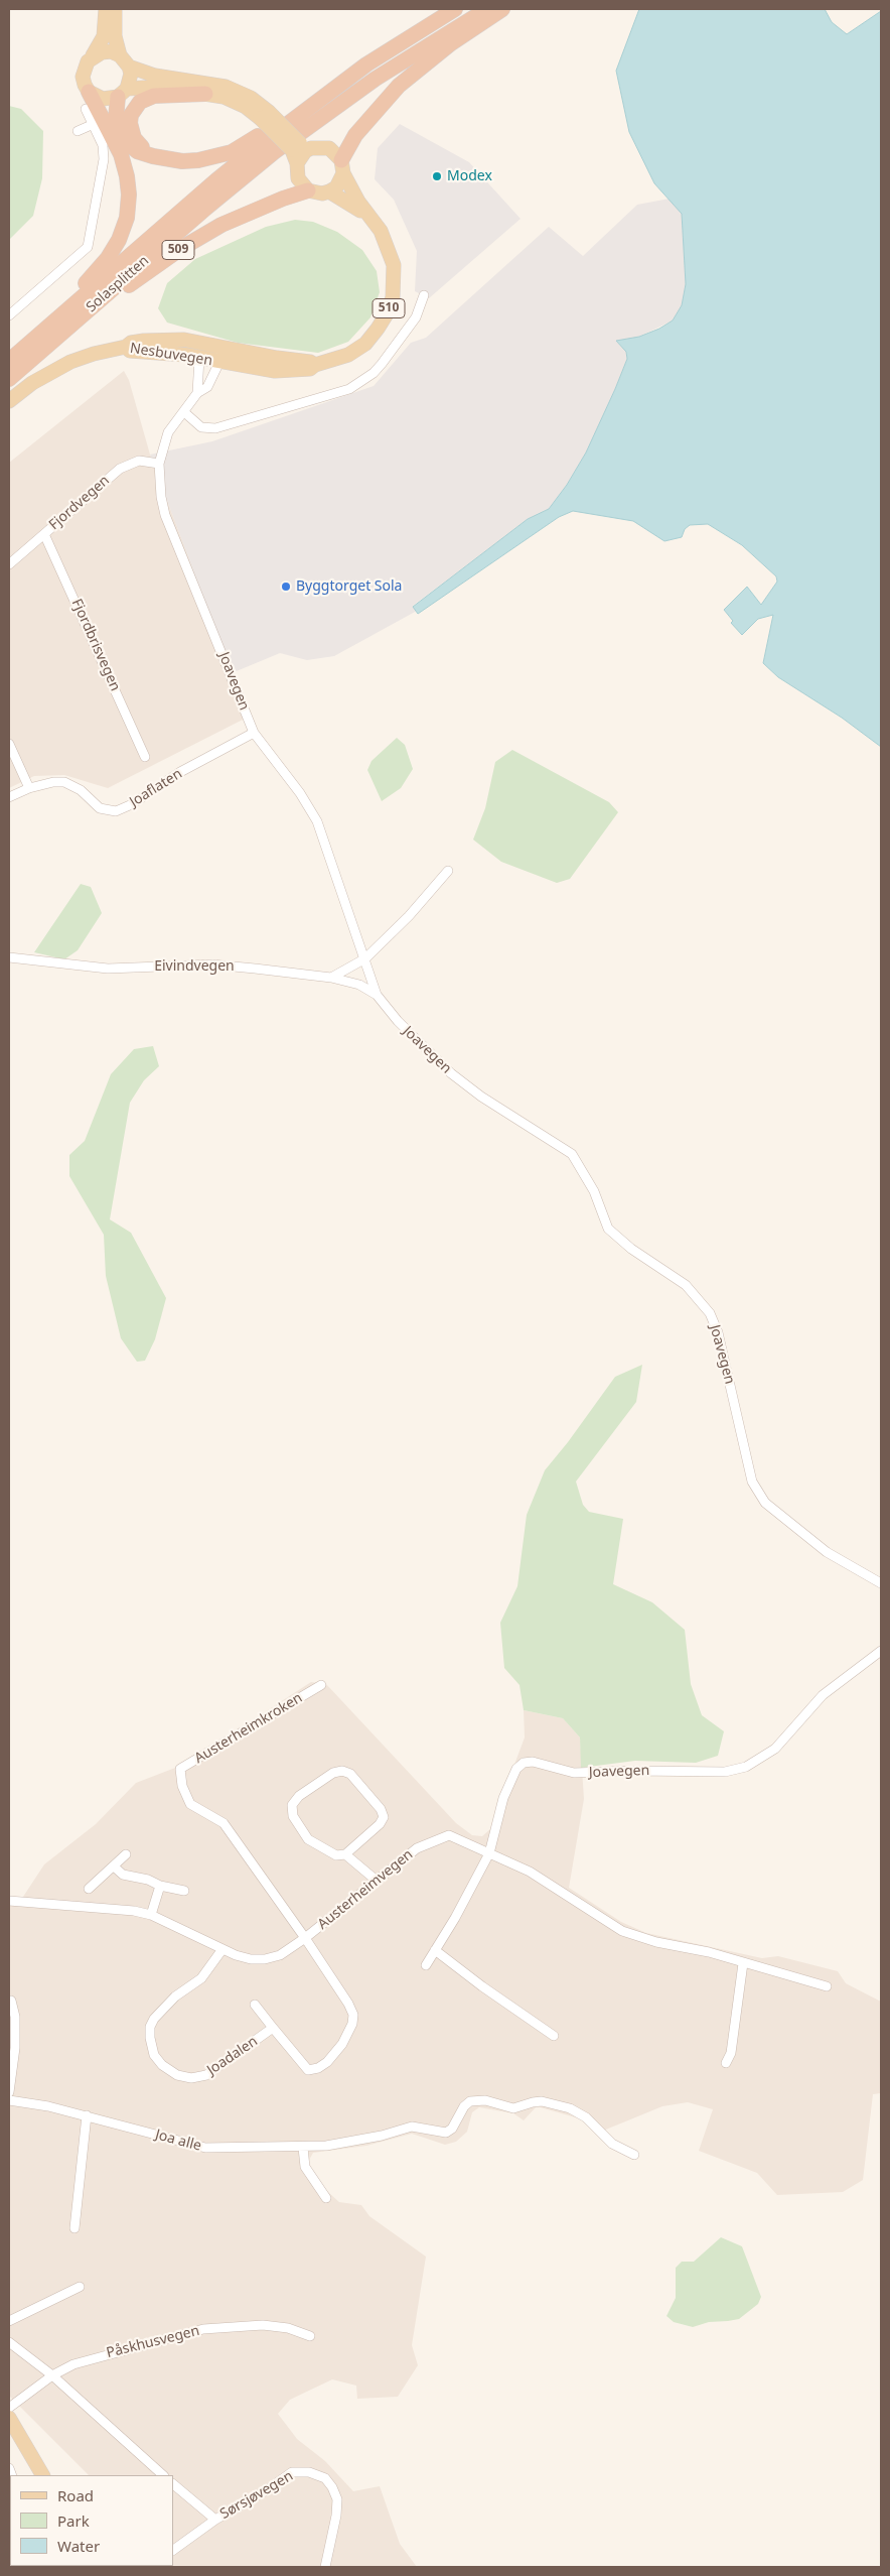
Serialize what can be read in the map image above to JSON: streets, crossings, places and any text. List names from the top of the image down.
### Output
{
  "streets": {
    "highway": ["509", "Solasplitten"],
    "main road": ["510", "Nesbuvegen"],
    "street": [
      "Fjordvegen",
      "Fjordbrisvegen",
      "Joavegen",
      "Joaflaten",
      "Eivindvegen",
      "Austerheimkroken",
      "Austerheimvegen",
      "Joadalen",
      "Joa alle",
      "Påskhusvegen",
      "Sørsjøvegen"
    ]
  },
  "crossings": [
    ["509", "Solasplitten"],
    ["509", "510"],
    ["510", "Nesbuvegen"],
    ["Nesbuvegen", "Joavegen"],
    ["Fjordvegen", "Fjordbrisvegen"],
    ["Fjordvegen", "Joavegen"],
    ["Joavegen", "Joaflaten"],
    ["Joavegen", "Eivindvegen"],
    ["Joavegen", "Austerheimvegen"],
    ["Austerheimkroken", "Austerheimvegen"],
    ["Austerheimkroken", "Joadalen"],
    ["Austerheimvegen", "Joadalen"]
  ],
  "places": ["Modex", "Byggtorget Sola"],
  "legend": ["Road", "Park", "Water"]
}
